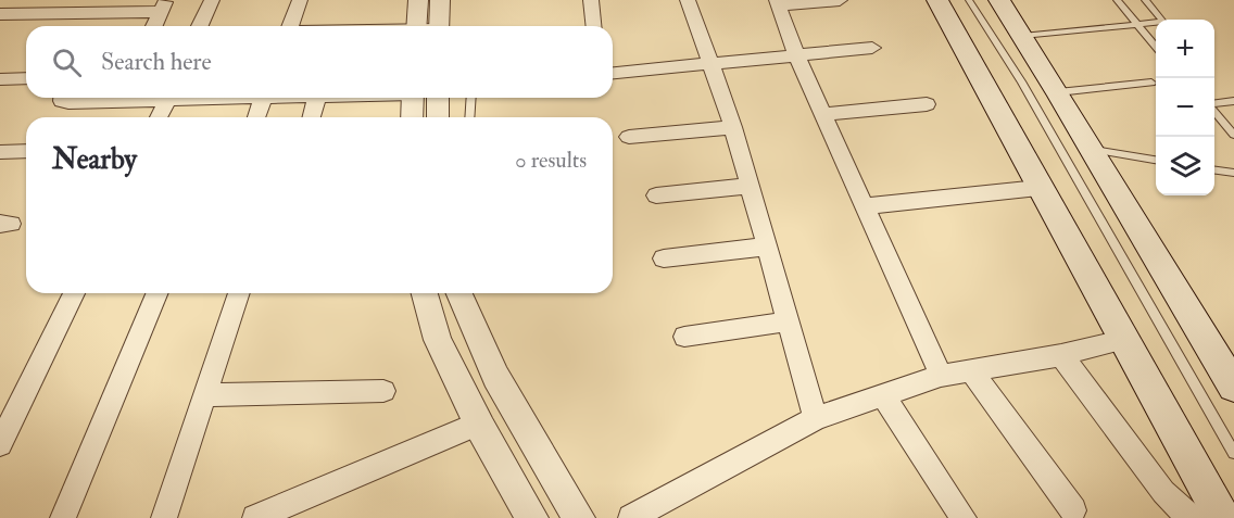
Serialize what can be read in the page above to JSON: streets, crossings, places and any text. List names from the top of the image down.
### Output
{
  "page": {
    "map_buttons": ["+", "−"],
    "search": "Search here",
    "heading": ["Nearby", "0 results"]
  }
}
